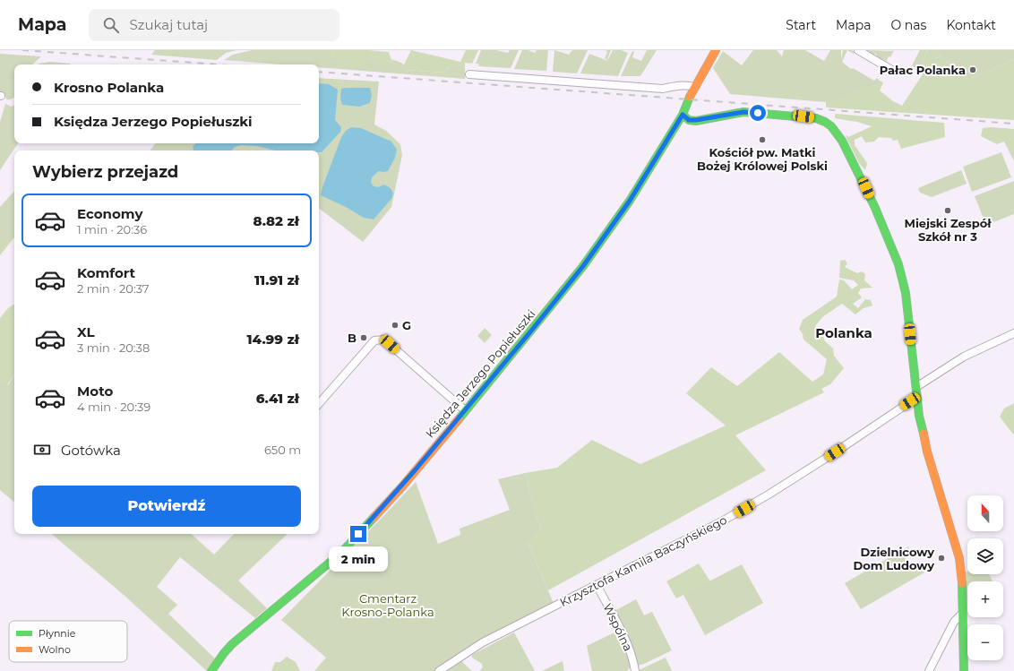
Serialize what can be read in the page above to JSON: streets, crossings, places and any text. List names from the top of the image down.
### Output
{
  "streets": {
    "street": ["Księdza Jerzego Popiełuszki", "Krzysztofa Kamila Baczyńskiego", "Wspólna"]
  },
  "crossings": [
    ["Krzysztofa Kamila Baczyńskiego", "Wspólna"]
  ],
  "districts": ["Polanka"],
  "parks": ["Cmentarz Krosno-Polanka"],
  "places": [
    "Pałac Polanka",
    "Kościół pw. Matki Bożej Królowej Polski",
    "Miejski Zespół Szkół nr 3",
    "G",
    "B",
    "Dzielnicowy Dom Ludowy"
  ],
  "legend": ["Płynnie", "Wolno"],
  "north": "top",
  "page": {
    "header": "Mapa",
    "search": "Szukaj tutaj",
    "nav": [
      "Start",
      "Mapa",
      "O nas",
      "Kontakt"
    ],
    "banner": ["Krosno Polanka", "Księdza Jerzego Popiełuszki"],
    "heading": "Wybierz przejazd",
    "list": [
      {
        "name": "Economy",
        "note": "1 min · 20:36",
        "value": "8.82 zł"
      },
      {
        "name": "Komfort",
        "note": "2 min · 20:37",
        "value": "11.91 zł"
      },
      {
        "name": "XL",
        "note": "3 min · 20:38",
        "value": "14.99 zł"
      },
      {
        "name": "Moto",
        "note": "4 min · 20:39",
        "value": "6.41 zł"
      }
    ],
    "pay": ["Gotówka", "650 m"],
    "buttons": "Potwierdź",
    "map_buttons": ["+", "−"],
    "bubble": "2 min"
  }
}
